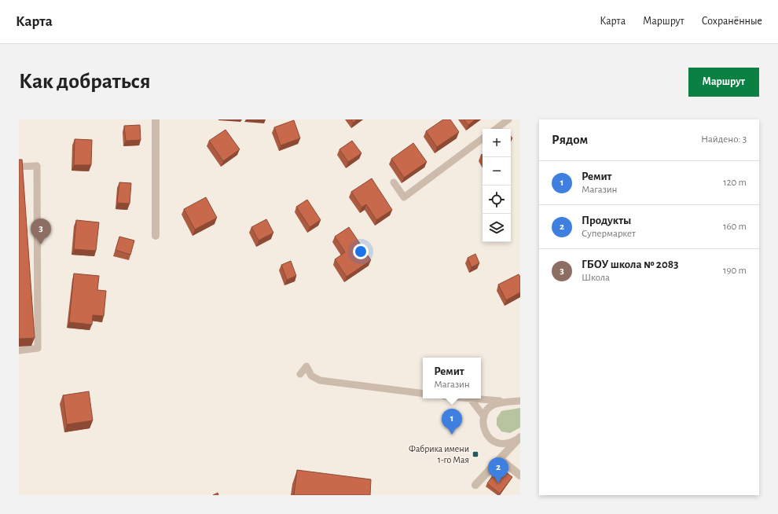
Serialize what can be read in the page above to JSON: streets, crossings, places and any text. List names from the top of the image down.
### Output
{
  "places": {
    "transit": ["Фабрика имени 1-го Мая"]
  },
  "page": {
    "header": "Карта",
    "nav": ["Карта", "Маршрут", "Сохранённые"],
    "buttons": "Маршрут",
    "title": "Как добраться",
    "heading": ["Рядом", "Найдено: 3"],
    "map_buttons": ["+", "−"],
    "list": [
      {
        "mark": "1",
        "name": "Ремит",
        "note": "Магазин",
        "value": "120 m"
      },
      {
        "mark": "2",
        "name": "Продукты",
        "note": "Супермаркет",
        "value": "160 m"
      },
      {
        "mark": "3",
        "name": "ГБОУ школа № 2083",
        "note": "Школа",
        "value": "190 m"
      }
    ],
    "pins": ["3", "1", "2"],
    "popup": ["Ремит", "Магазин"]
  }
}
